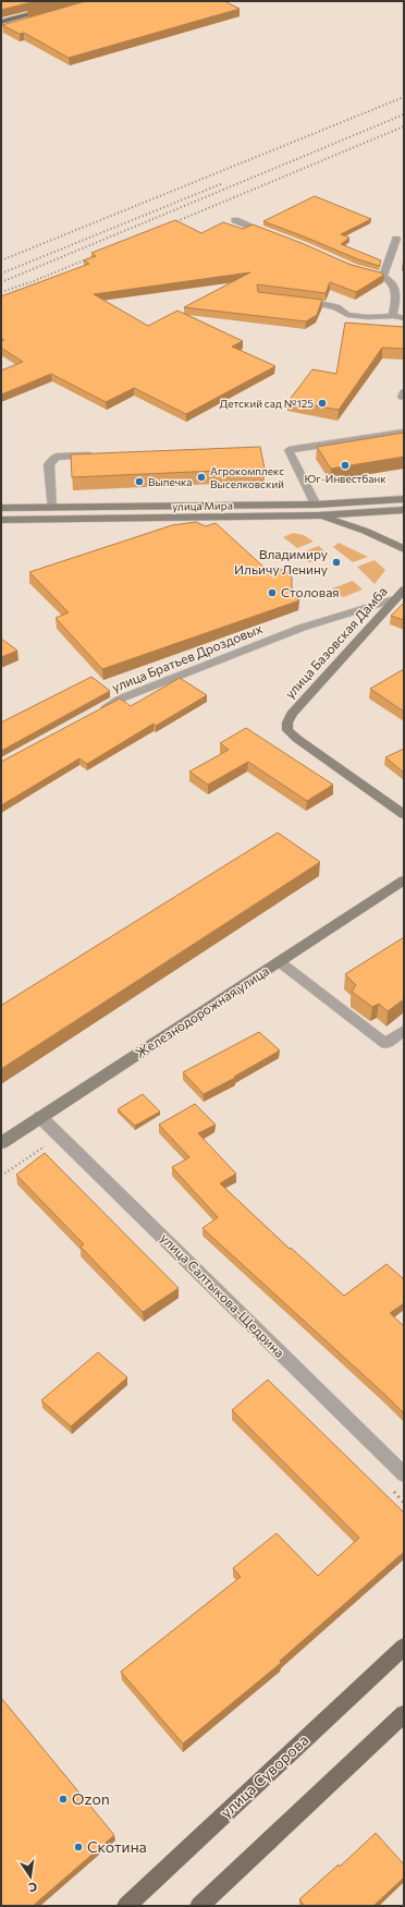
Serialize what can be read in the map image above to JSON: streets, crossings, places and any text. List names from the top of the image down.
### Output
{
  "streets": {
    "main road": [
      "улица Мира",
      "улица Базовская Дамба",
      "Железнодорожная улица",
      "улица Суворова"
    ],
    "street": ["улица Братьев Дроздовых", "улица Салтыкова-Щедрина"]
  },
  "crossings": [
    ["улица Базовская Дамба", "улица Братьев Дроздовых"],
    ["Железнодорожная улица", "улица Салтыкова-Щедрина"]
  ],
  "places": [
    "Детский сад №125",
    "Юг-Инвестбанк",
    "Агрокомплекс Выселковский",
    "Выпечка",
    "Владимиру Ильичу Ленину",
    "Столовая",
    "Ozon",
    "Скотина"
  ],
  "north": "bottom"
}
